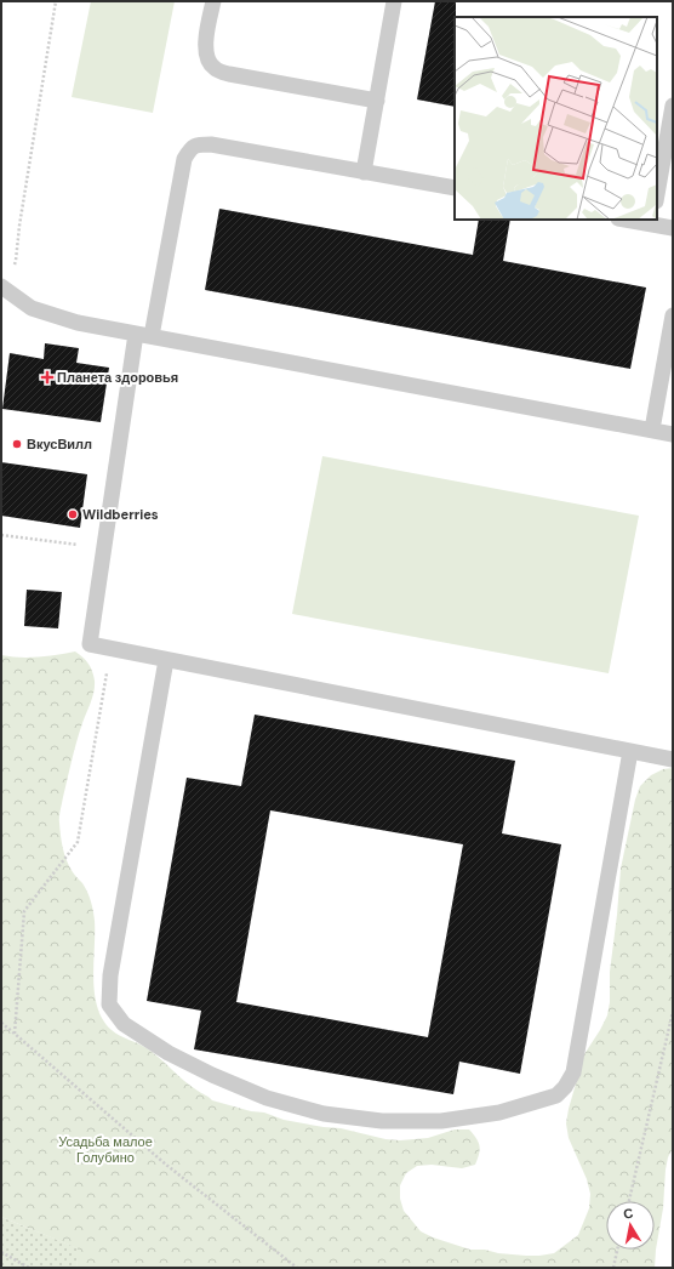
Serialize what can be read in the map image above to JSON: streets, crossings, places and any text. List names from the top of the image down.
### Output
{
  "parks": ["Усадьба малое Голубино"],
  "places": {
    "health": ["Планета здоровья"],
    "other": ["ВкусВилл", "Wildberries"]
  },
  "north": "top"
}
